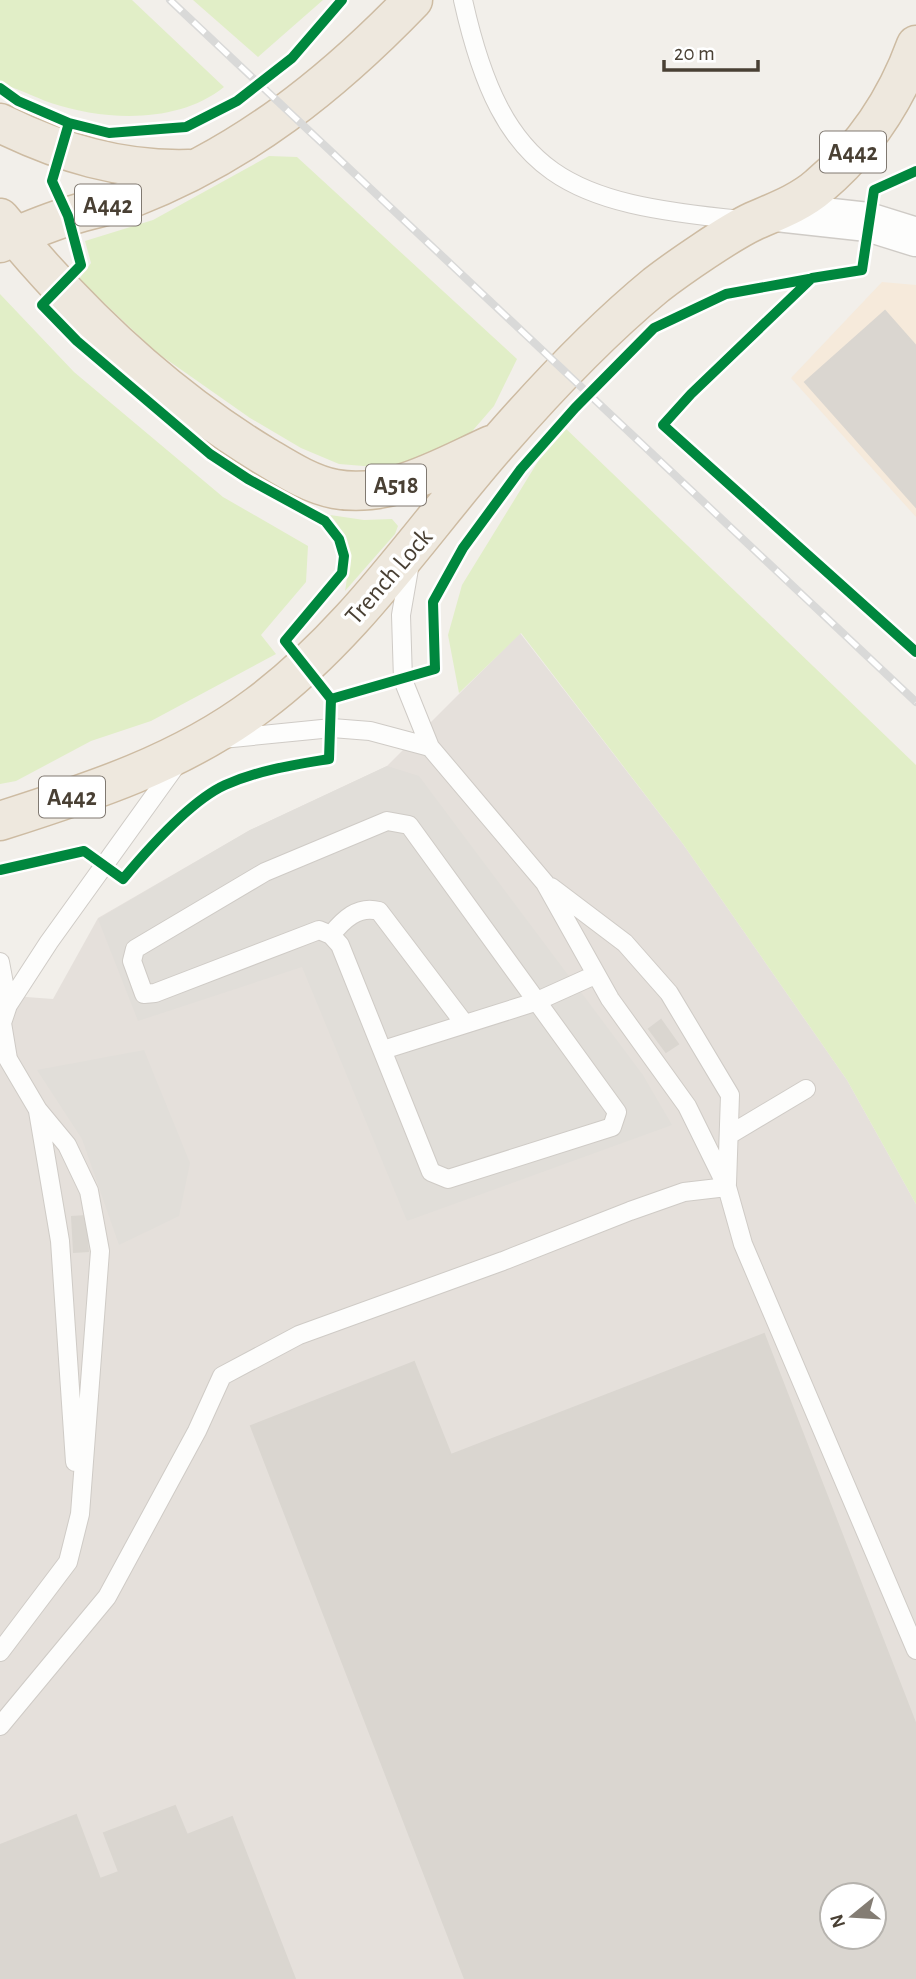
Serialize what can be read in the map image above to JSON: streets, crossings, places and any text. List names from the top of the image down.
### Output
{
  "streets": {
    "highway": ["A442", "A518", "Trench Lock"]
  },
  "crossings": [
    ["A442", "A518"],
    ["A518", "Trench Lock"]
  ],
  "scale_bar": "20 m",
  "north": "left"
}
